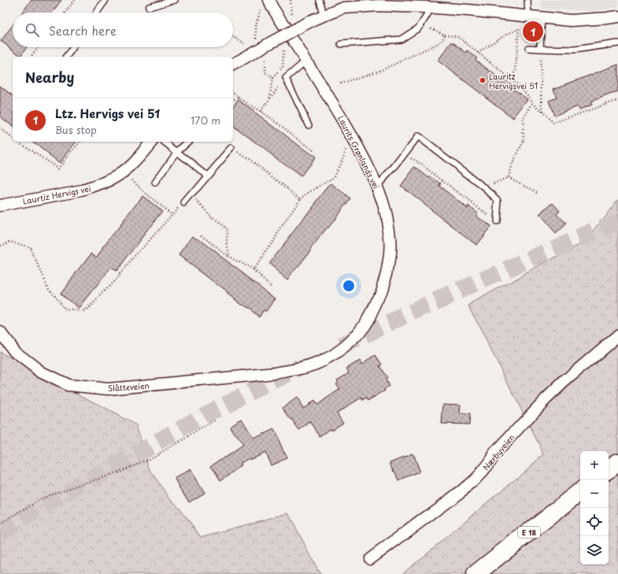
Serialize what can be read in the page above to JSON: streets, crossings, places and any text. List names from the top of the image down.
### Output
{
  "streets": {
    "highway": ["E 18"],
    "street": [
      "Laurits Grønlands vei",
      "Laurtiz Hervigs vei",
      "Slåtteveien",
      "Nærbyveien"
    ]
  },
  "crossings": [
    ["Laurits Grønlands vei", "Slåtteveien"]
  ],
  "places": ["Lauritz Hervigsvei 51"],
  "page": {
    "search": "Search here",
    "pins": "1",
    "heading": "Nearby",
    "list": [
      {
        "mark": "1",
        "name": "Ltz. Hervigs vei 51",
        "note": "Bus stop",
        "value": "170 m"
      }
    ],
    "map_buttons": ["+", "−"]
  }
}
